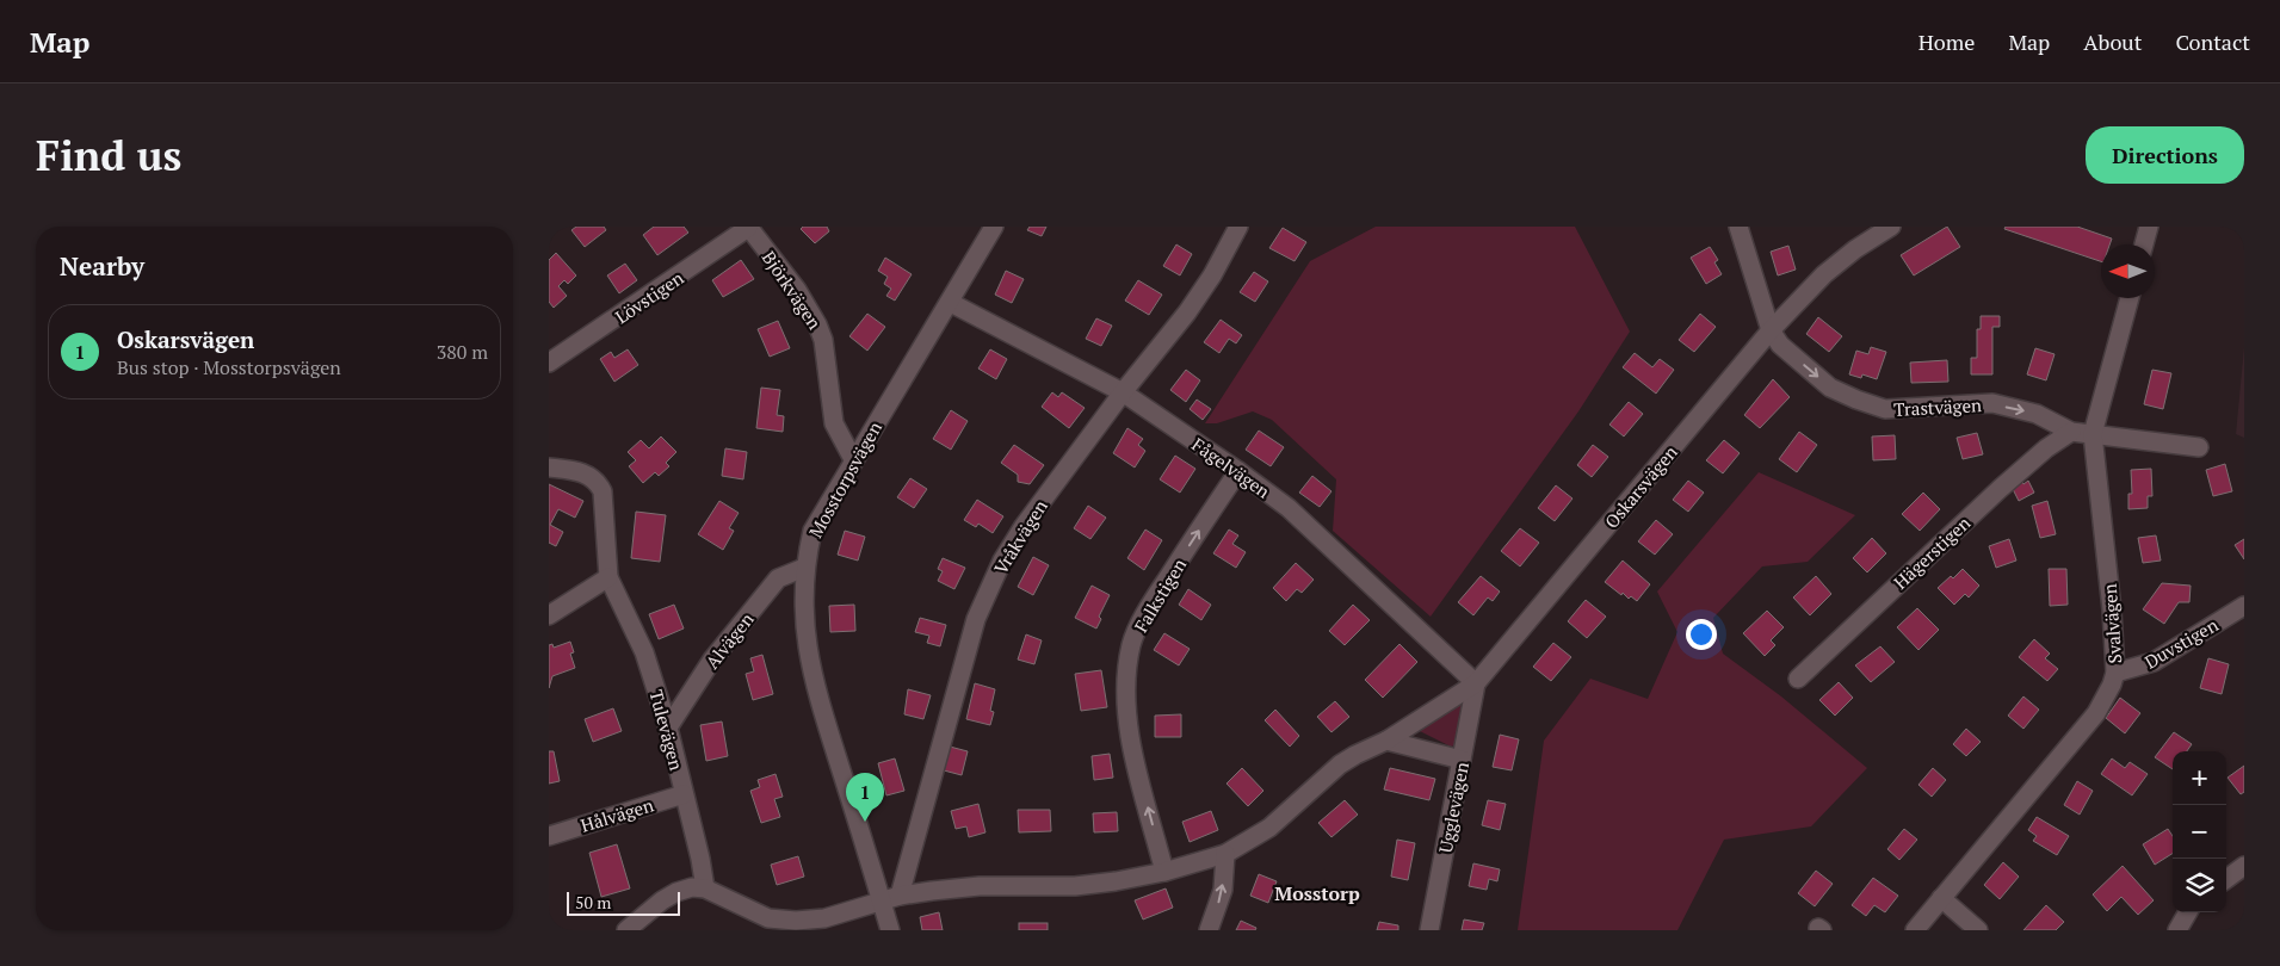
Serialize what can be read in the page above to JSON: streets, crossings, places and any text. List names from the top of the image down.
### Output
{
  "streets": {
    "street": [
      "Björkvägen",
      "Lövstigen",
      "Trastvägen",
      "Fågelvägen",
      "Mosstorpsvägen",
      "Oskarsvägen",
      "Vråkvägen",
      "Hägerstigen",
      "Falkstigen",
      "Svalvägen",
      "Alvägen",
      "Duvstigen",
      "Tulevägen",
      "Ugglevägen",
      "Hålvägen"
    ]
  },
  "crossings": [
    ["Björkvägen", "Lövstigen"],
    ["Björkvägen", "Mosstorpsvägen"],
    ["Trastvägen", "Oskarsvägen"],
    ["Trastvägen", "Hägerstigen"],
    ["Trastvägen", "Svalvägen"],
    ["Fågelvägen", "Mosstorpsvägen"],
    ["Fågelvägen", "Oskarsvägen"],
    ["Fågelvägen", "Vråkvägen"],
    ["Fågelvägen", "Falkstigen"],
    ["Fågelvägen", "Ugglevägen"],
    ["Mosstorpsvägen", "Oskarsvägen"],
    ["Mosstorpsvägen", "Vråkvägen"],
    ["Mosstorpsvägen", "Alvägen"],
    ["Oskarsvägen", "Vråkvägen"],
    ["Oskarsvägen", "Falkstigen"],
    ["Oskarsvägen", "Tulevägen"],
    ["Oskarsvägen", "Ugglevägen"],
    ["Svalvägen", "Duvstigen"],
    ["Alvägen", "Tulevägen"],
    ["Tulevägen", "Hålvägen"]
  ],
  "one_way": ["Trastvägen", "Falkstigen"],
  "districts": ["Mosstorp"],
  "scale_bar": "50 m",
  "north": "left",
  "page": {
    "header": "Map",
    "nav": [
      "Home",
      "Map",
      "About",
      "Contact"
    ],
    "buttons": "Directions",
    "title": "Find us",
    "heading": "Nearby",
    "list": [
      {
        "mark": "1",
        "name": "Oskarsvägen",
        "note": "Bus stop · Mosstorpsvägen",
        "value": "380 m"
      }
    ],
    "map_buttons": ["+", "−"],
    "pins": "1",
    "scale": "50 m"
  }
}
